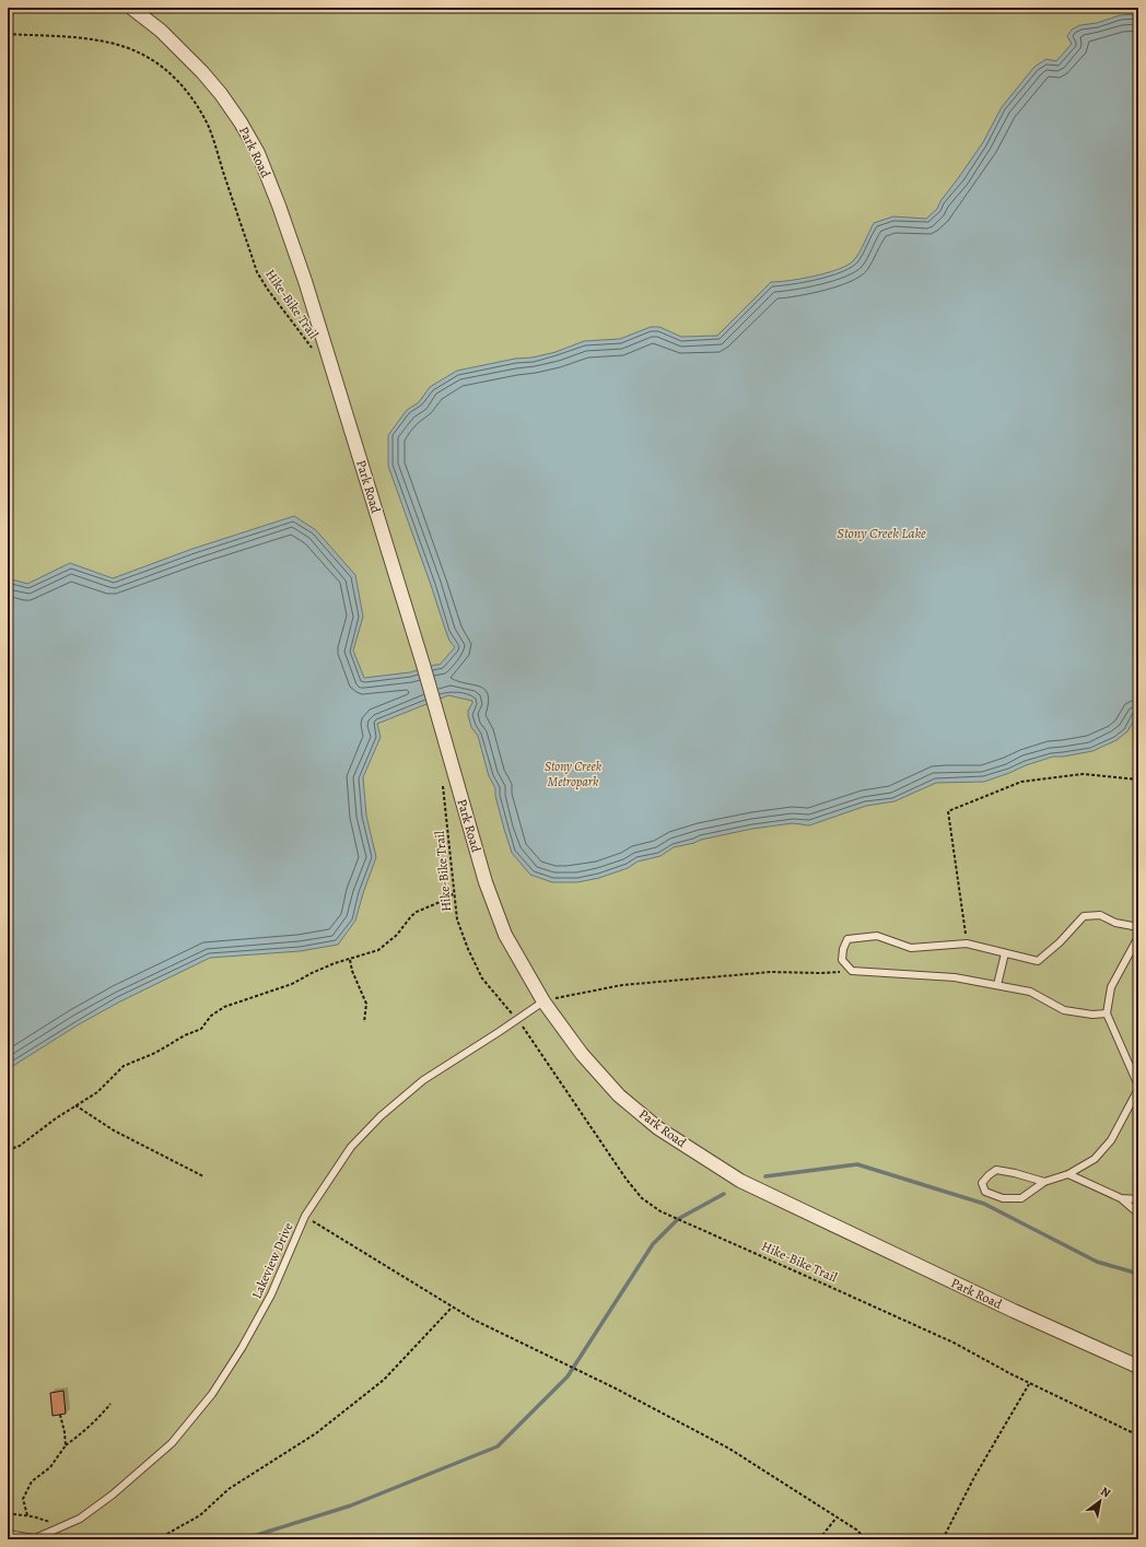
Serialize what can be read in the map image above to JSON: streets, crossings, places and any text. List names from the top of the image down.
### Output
{
  "streets": {
    "street": ["Park Road"],
    "lane": ["Lakeview Drive"],
    "path": ["Hike-Bike Trail"]
  },
  "crossings": [
    ["Park Road", "Lakeview Drive"]
  ],
  "water": ["Stony Creek Lake"],
  "parks": ["Stony Creek Metropark"],
  "north": "top right"
}
